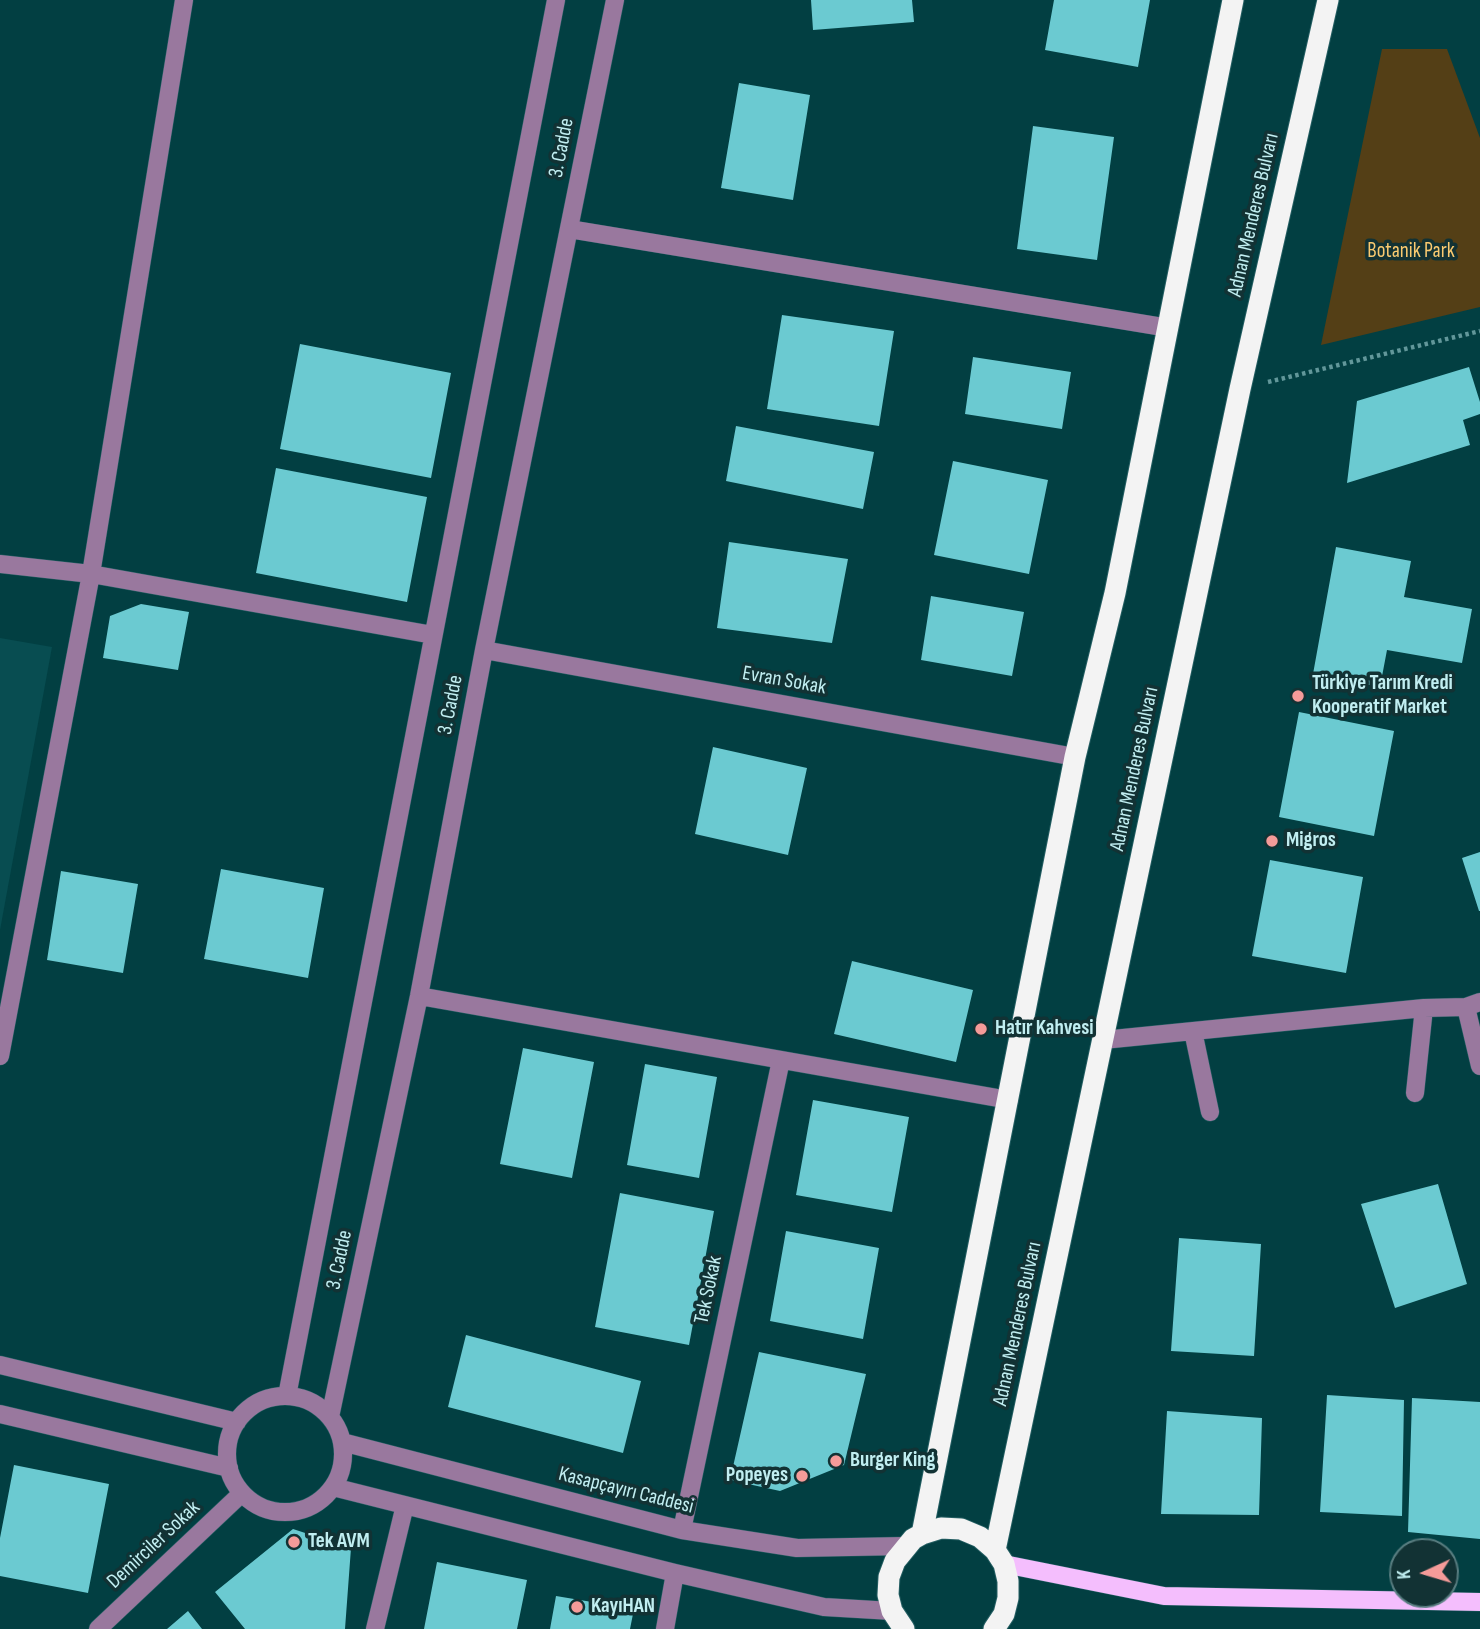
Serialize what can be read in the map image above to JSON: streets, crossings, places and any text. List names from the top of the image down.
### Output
{
  "streets": {
    "highway": ["Adnan Menderes Bulvarı"],
    "street": [
      "3. Cadde",
      "Evran Sokak",
      "Tek Sokak",
      "Kasapçayırı Caddesi",
      "Demirciler Sokak"
    ]
  },
  "crossings": [
    ["3. Cadde", "Evran Sokak"],
    ["3. Cadde", "Kasapçayırı Caddesi"],
    ["3. Cadde", "Demirciler Sokak"],
    ["Tek Sokak", "Kasapçayırı Caddesi"],
    ["Kasapçayırı Caddesi", "Demirciler Sokak"]
  ],
  "parks": ["Botanik Park"],
  "places": [
    "Türkiye Tarım Kredi Kooperatif Market",
    "Migros",
    "Hatır Kahvesi",
    "Burger King",
    "Popeyes",
    "Tek AVM",
    "KayıHAN"
  ],
  "north": "left"
}
